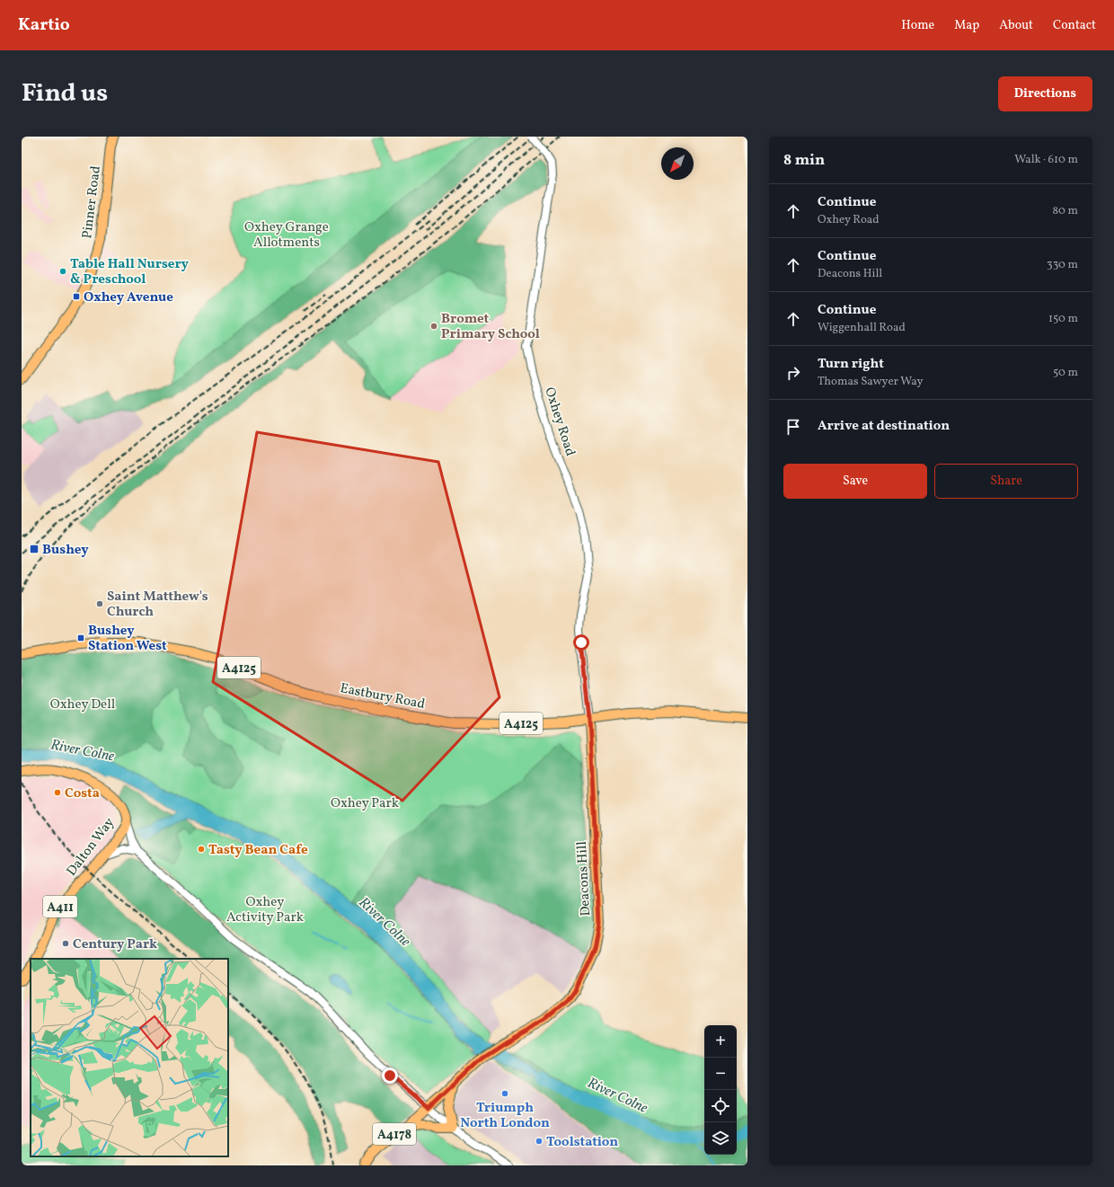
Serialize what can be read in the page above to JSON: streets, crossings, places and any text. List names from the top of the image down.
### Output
{
  "streets": {
    "main road": [
      "Pinner Road",
      "A4125",
      "Eastbury Road",
      "Dalton Way",
      "Deacons Hill",
      "A411",
      "A4178"
    ],
    "street": ["Oxhey Road"]
  },
  "crossings": [
    ["Oxhey Road", "Eastbury Road"],
    ["Oxhey Road", "Deacons Hill"],
    ["Eastbury Road", "Deacons Hill"],
    ["Deacons Hill", "A4178"]
  ],
  "water": ["River Colne"],
  "parks": [
    "Oxhey Grange Allotments",
    "Oxhey Dell",
    "Oxhey Park",
    "Oxhey Activity Park"
  ],
  "places": {
    "other": [
      "Table Hall Nursery & Preschool",
      "Bromet Primary School",
      "Saint Matthew's Church",
      "Costa",
      "Tasty Bean Cafe",
      "Century Park",
      "Triumph North London",
      "Toolstation"
    ],
    "transit": ["Oxhey Avenue", "Bushey", "Bushey Station West"]
  },
  "north": "bottom left",
  "page": {
    "header": "Kartio",
    "nav": [
      "Home",
      "Map",
      "About",
      "Contact"
    ],
    "title": "Find us",
    "buttons": [
      "Directions",
      ["Save", "Share"]
    ],
    "heading": ["8 min", "Walk · 610 m"],
    "list": [
      ["Continue", "Oxhey Road", "80 m"],
      ["Continue", "Deacons Hill", "330 m"],
      ["Continue", "Wiggenhall Road", "150 m"],
      ["Turn right", "Thomas Sawyer Way", "50 m"],
      "Arrive at destination"
    ],
    "map_buttons": ["+", "−"]
  }
}
